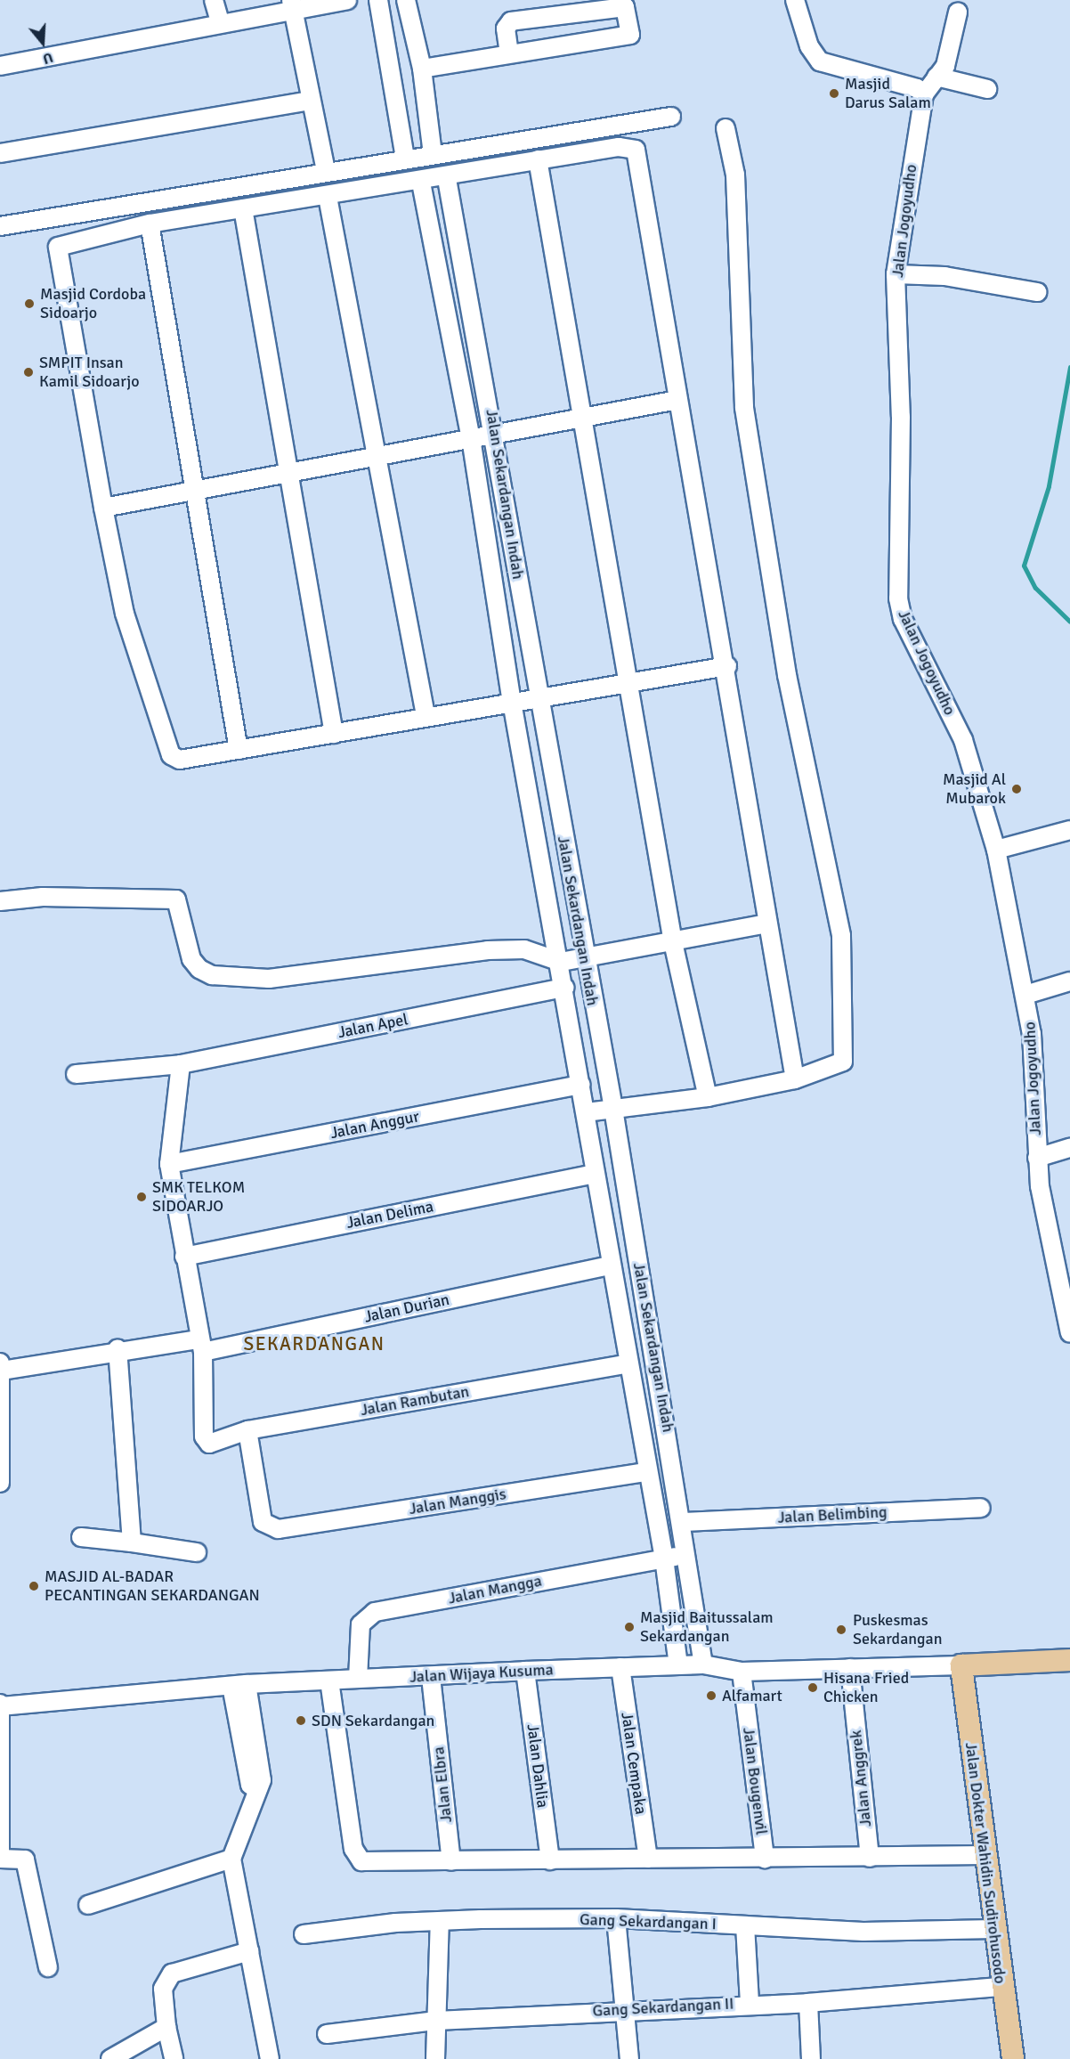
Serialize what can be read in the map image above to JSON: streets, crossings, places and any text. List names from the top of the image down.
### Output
{
  "streets": {
    "main road": ["Jalan Dokter Wahidin Sudirohusodo"],
    "street": [
      "Jalan Jogoyudho",
      "Jalan Sekardangan Indah",
      "Jalan Apel",
      "Jalan Anggur",
      "Jalan Delima",
      "Jalan Durian",
      "Jalan Rambutan",
      "Jalan Manggis",
      "Jalan Belimbing",
      "Jalan Mangga",
      "Jalan Wijaya Kusuma",
      "Jalan Cempaka",
      "Jalan Dahlia",
      "Jalan Anggrek",
      "Jalan Bougenvil",
      "Jalan Elbra",
      "Gang Sekardangan I",
      "Gang Sekardangan II"
    ]
  },
  "crossings": [
    ["Jalan Sekardangan Indah", "Jalan Apel"],
    ["Jalan Sekardangan Indah", "Jalan Anggur"],
    ["Jalan Sekardangan Indah", "Jalan Delima"],
    ["Jalan Sekardangan Indah", "Jalan Durian"],
    ["Jalan Sekardangan Indah", "Jalan Rambutan"],
    ["Jalan Sekardangan Indah", "Jalan Manggis"],
    ["Jalan Sekardangan Indah", "Jalan Belimbing"],
    ["Jalan Sekardangan Indah", "Jalan Mangga"],
    ["Jalan Sekardangan Indah", "Jalan Wijaya Kusuma"],
    ["Jalan Durian", "Jalan Rambutan"],
    ["Jalan Rambutan", "Jalan Manggis"],
    ["Jalan Mangga", "Jalan Wijaya Kusuma"],
    ["Jalan Wijaya Kusuma", "Jalan Cempaka"],
    ["Jalan Wijaya Kusuma", "Jalan Dahlia"],
    ["Jalan Wijaya Kusuma", "Jalan Anggrek"],
    ["Jalan Wijaya Kusuma", "Jalan Bougenvil"],
    ["Jalan Wijaya Kusuma", "Jalan Elbra"],
    ["Jalan Wijaya Kusuma", "Jalan Dokter Wahidin Sudirohusodo"],
    ["Jalan Dokter Wahidin Sudirohusodo", "Gang Sekardangan I"],
    ["Jalan Dokter Wahidin Sudirohusodo", "Gang Sekardangan II"]
  ],
  "districts": ["SEKARDANGAN"],
  "places": [
    "Masjid Darus Salam",
    "Masjid Cordoba Sidoarjo",
    "SMPIT Insan Kamil Sidoarjo",
    "Masjid Al Mubarok",
    "SMK TELKOM SIDOARJO",
    "MASJID AL-BADAR PECANTINGAN SEKARDANGAN",
    "Masjid Baitussalam Sekardangan",
    "Puskesmas Sekardangan",
    "Hisana Fried Chicken",
    "Alfamart",
    "SDN Sekardangan"
  ],
  "north": "bottom"
}
